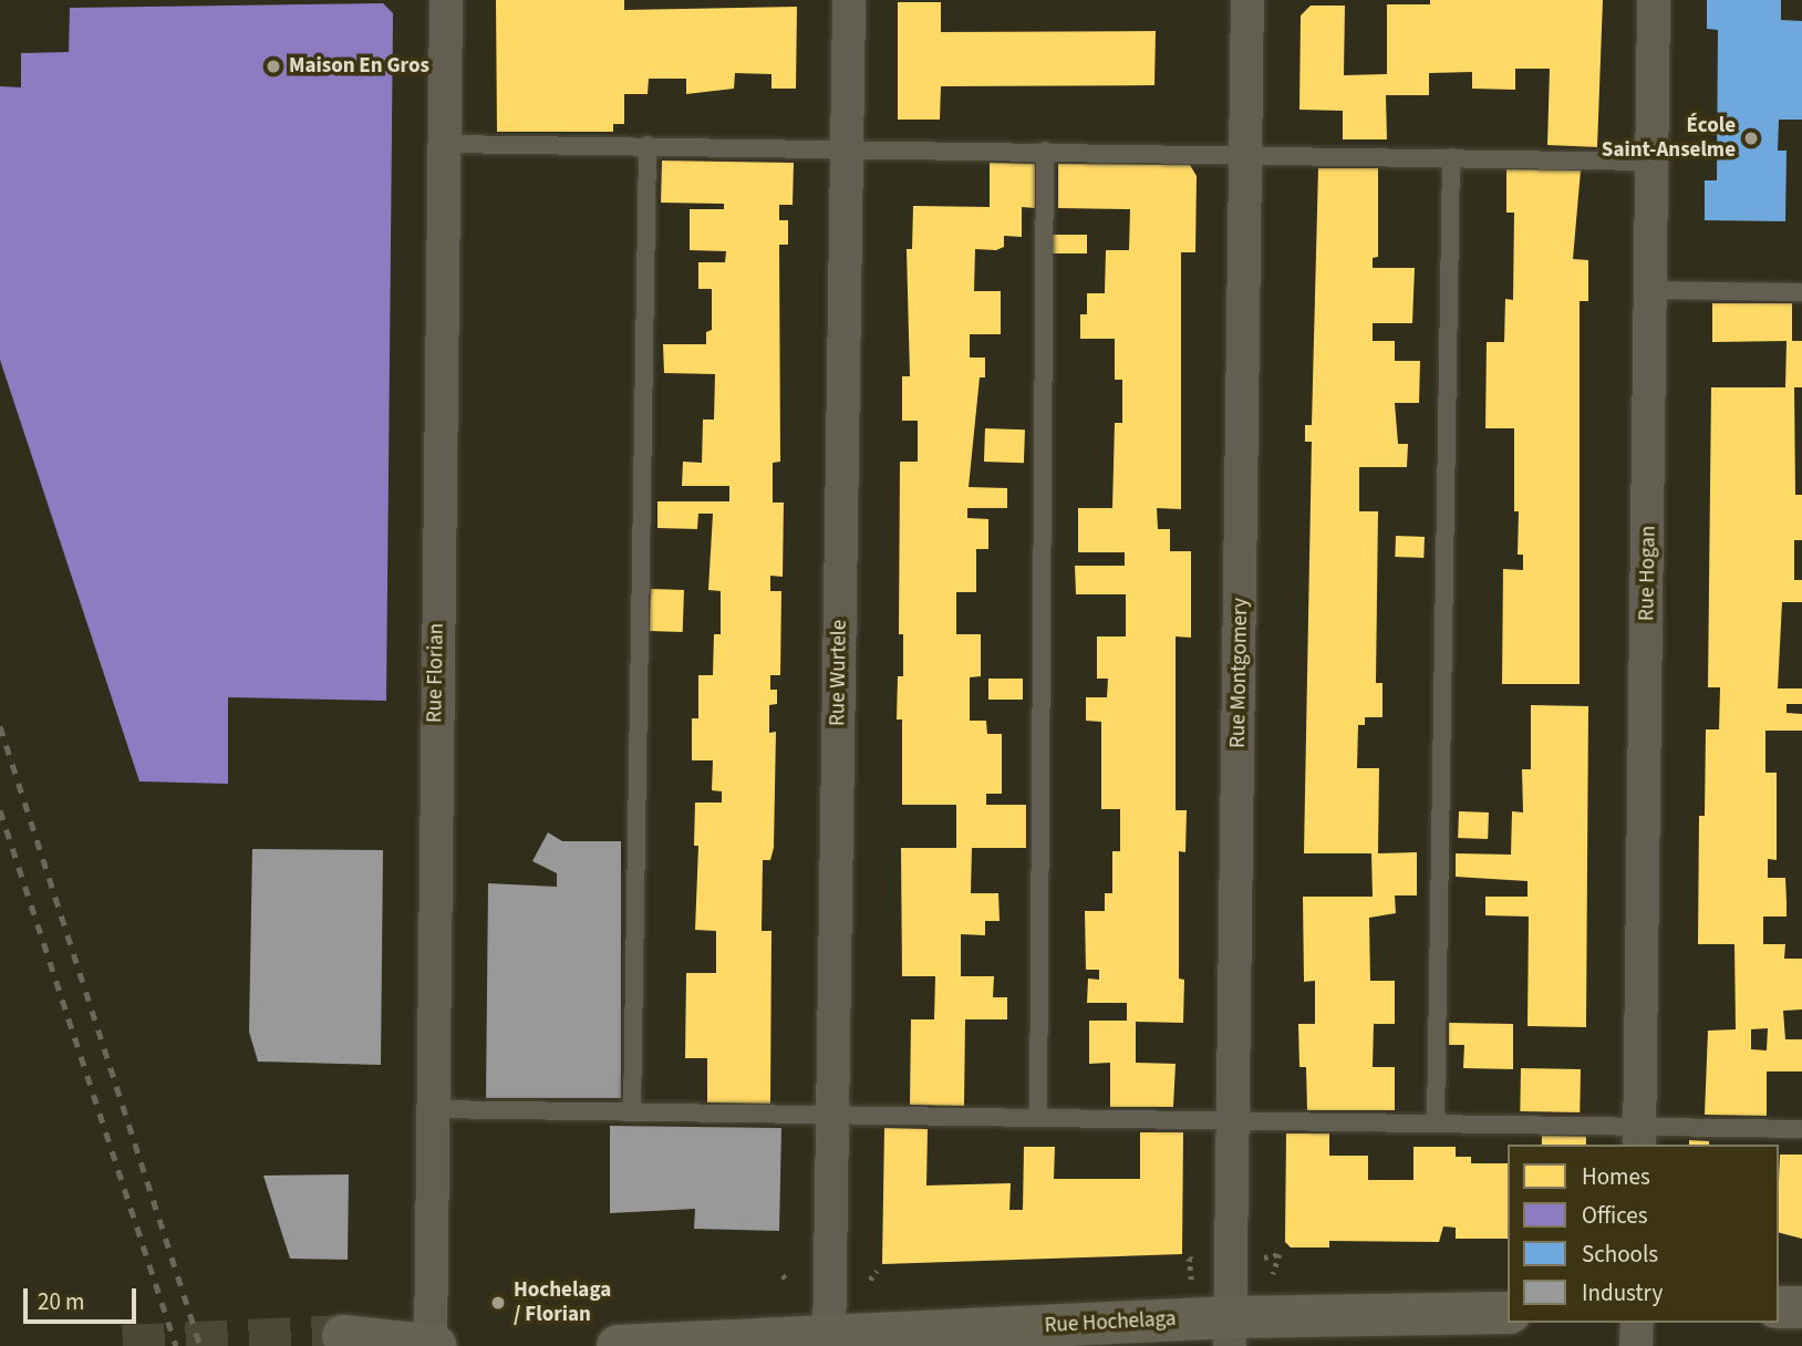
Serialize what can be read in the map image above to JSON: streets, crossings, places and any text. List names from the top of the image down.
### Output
{
  "streets": {
    "street": [
      "Rue Hogan",
      "Rue Florian",
      "Rue Wurtele",
      "Rue Montgomery",
      "Rue Hochelaga"
    ]
  },
  "crossings": [
    ["Rue Wurtele", "Rue Hochelaga"],
    ["Rue Montgomery", "Rue Hochelaga"]
  ],
  "places": ["Maison En Gros", "École Saint-Anselme", "Hochelaga / Florian"],
  "legend": [
    "Homes",
    "Offices",
    "Schools",
    "Industry"
  ],
  "scale_bar": "20 m"
}
